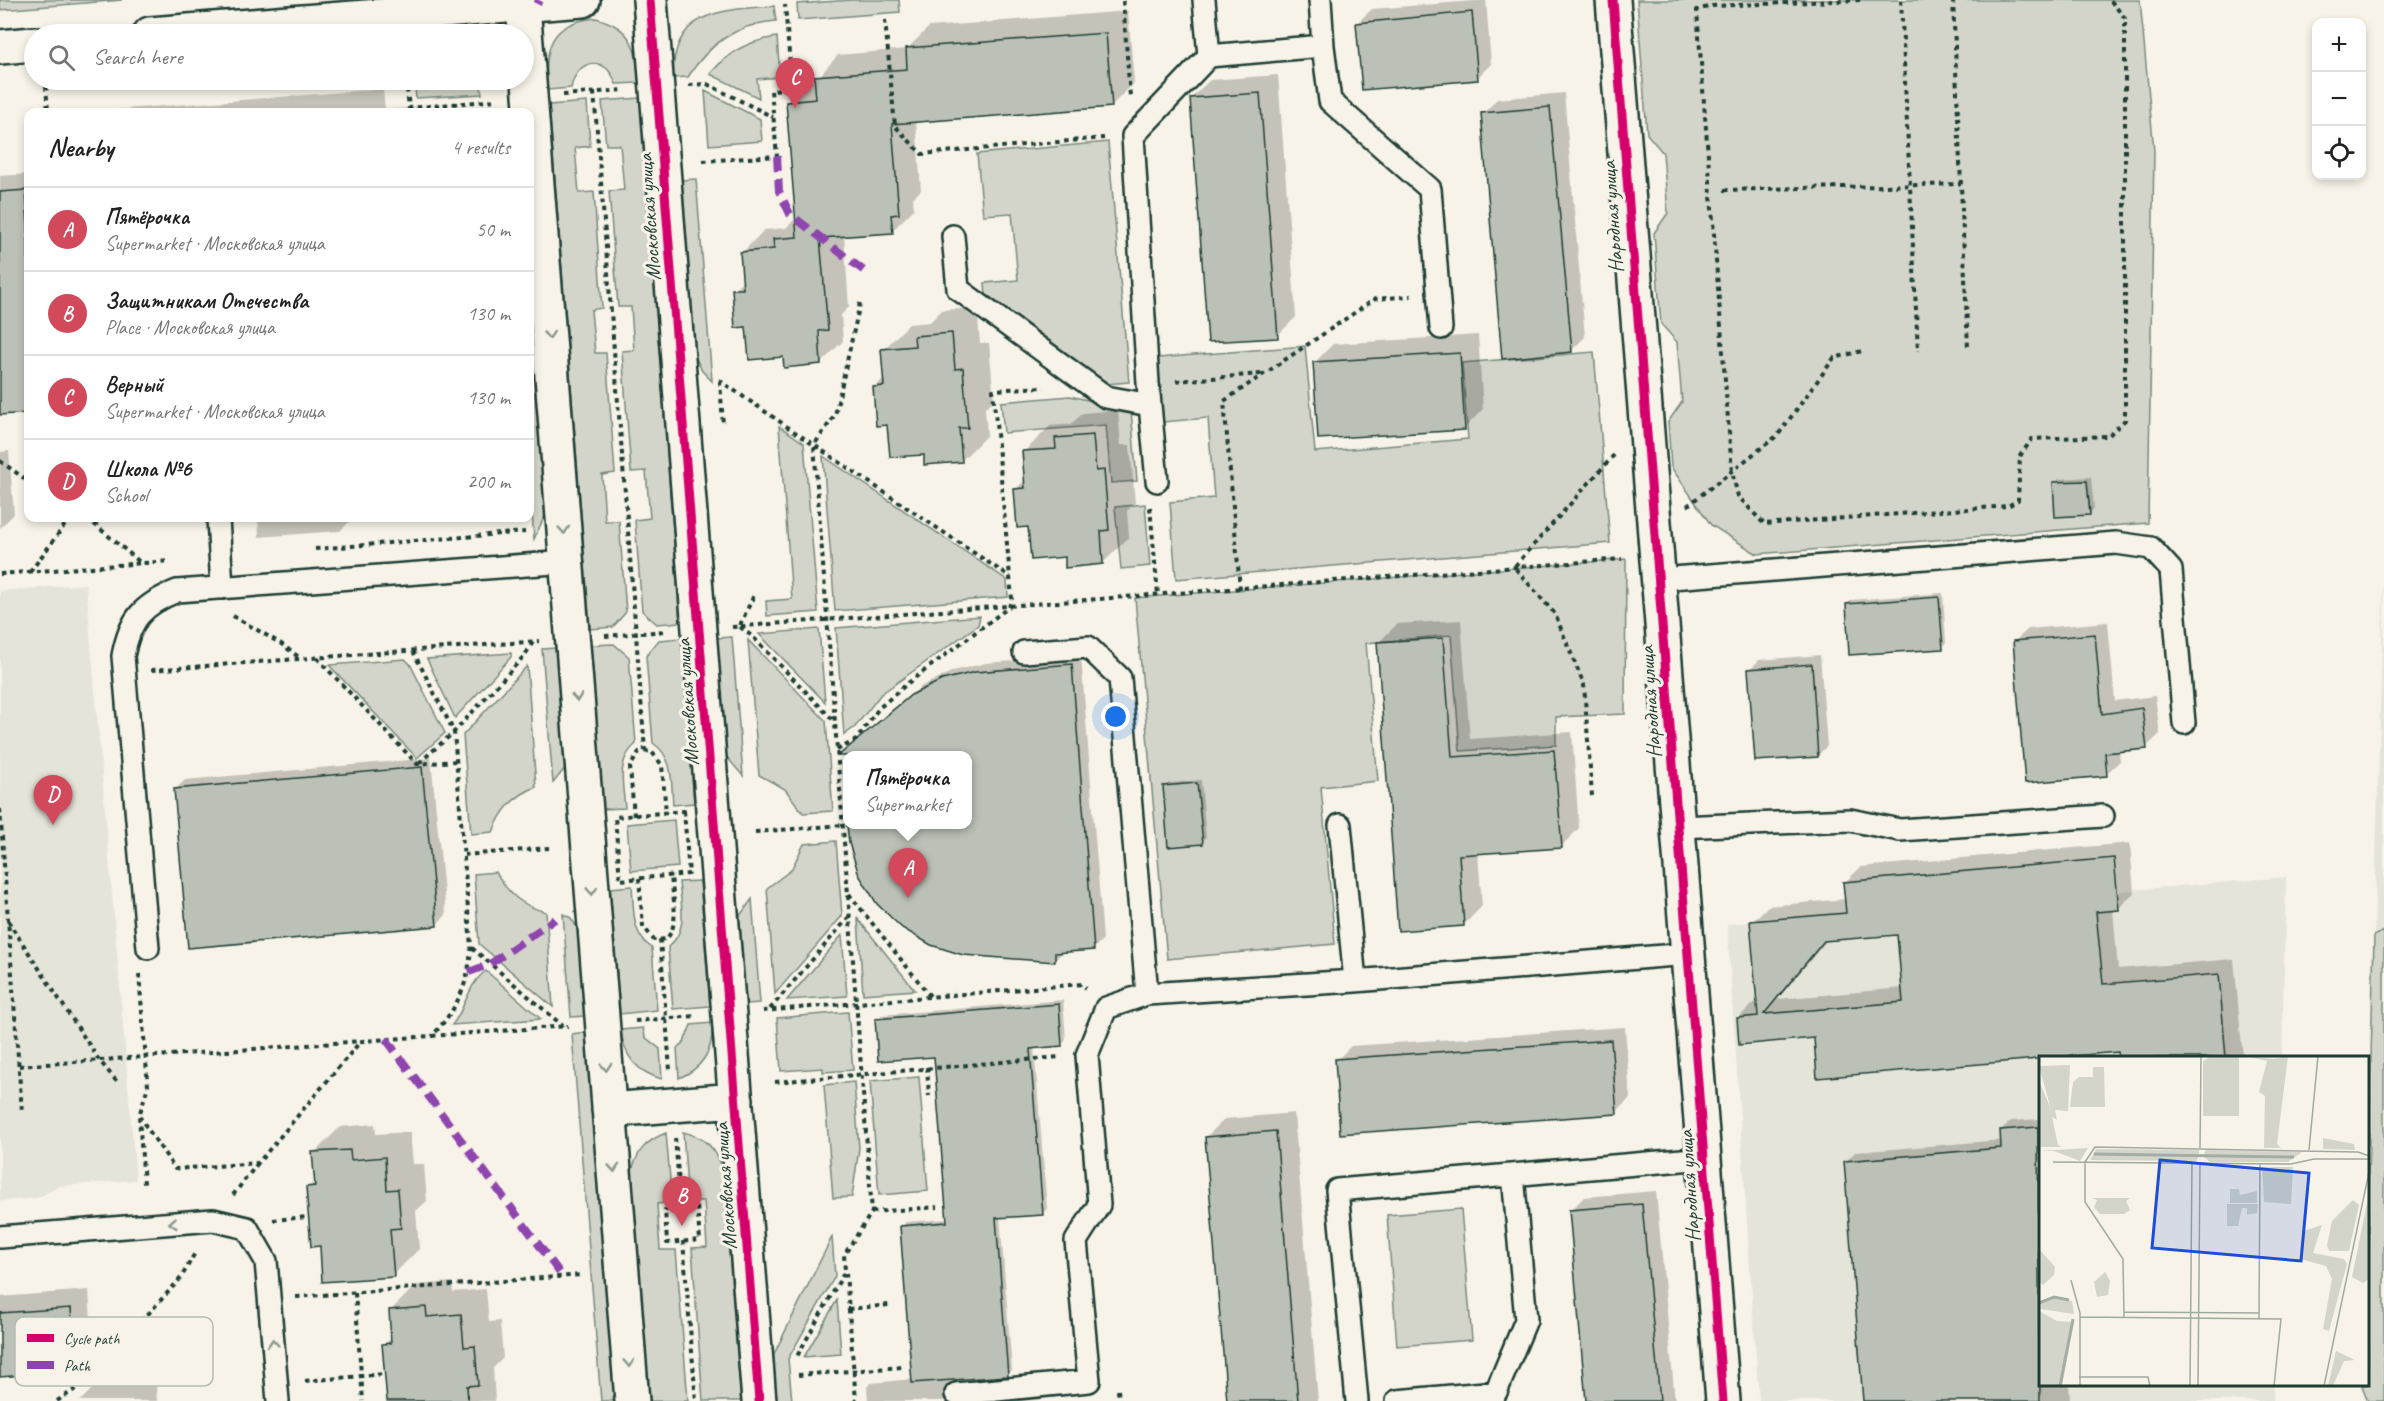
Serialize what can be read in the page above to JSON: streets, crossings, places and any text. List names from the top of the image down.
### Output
{
  "streets": {
    "street": ["Московская улица", "Народная улица"]
  },
  "legend": ["Cycle path", "Path"],
  "page": {
    "map_buttons": ["+", "−"],
    "search": "Search here",
    "pins": [
      "C",
      "D",
      "A",
      "B"
    ],
    "heading": ["Nearby", "4 results"],
    "list": [
      {
        "mark": "A",
        "name": "Пятёрочка",
        "note": "Supermarket · Московская улица",
        "value": "50 m"
      },
      {
        "mark": "B",
        "name": "Защитникам Отечества",
        "note": "Place · Московская улица",
        "value": "130 m"
      },
      {
        "mark": "C",
        "name": "Верный",
        "note": "Supermarket · Московская улица",
        "value": "130 m"
      },
      {
        "mark": "D",
        "name": "Школа №6",
        "note": "School",
        "value": "200 m"
      }
    ],
    "popup": ["Пятёрочка", "Supermarket"]
  }
}
